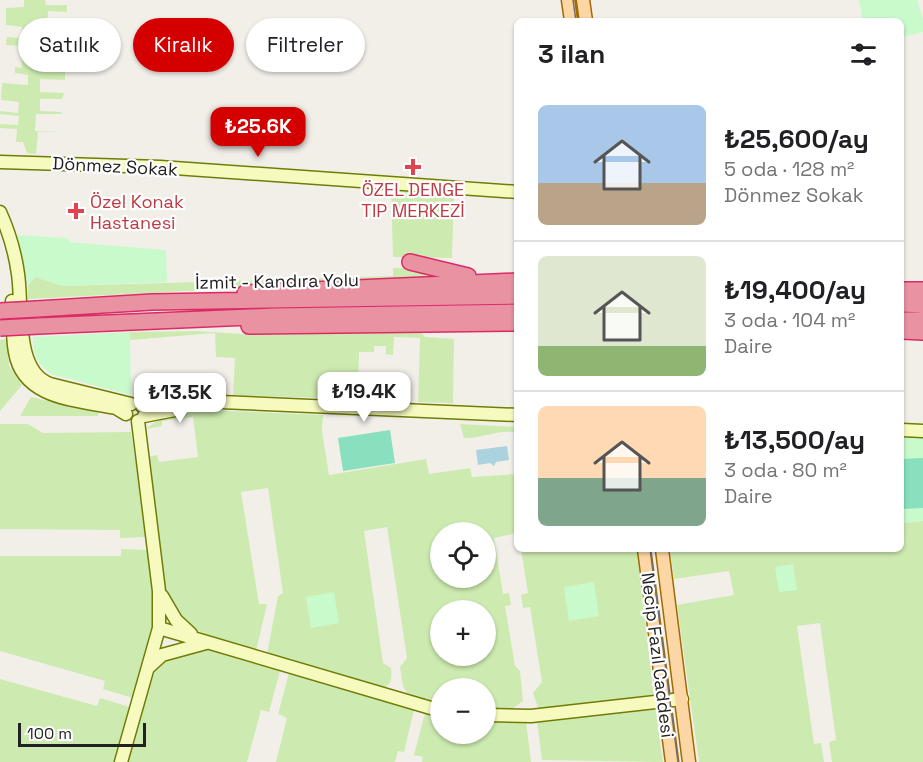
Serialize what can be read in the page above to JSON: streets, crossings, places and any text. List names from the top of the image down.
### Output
{
  "streets": {
    "highway": ["İzmit - Kandıra Yolu"],
    "main road": ["Necip Fazıl Caddesi"],
    "street": ["Dönmez Sokak"]
  },
  "places": {
    "health": ["ÖZEL DENGE TIP MERKEZİ", "Özel Konak Hastanesi"]
  },
  "scale_bar": "100 m",
  "page": {
    "chip": ["Satılık", "Kiralık", "Filtreler"],
    "heading": "3 ilan",
    "list": [
      {
        "name": "₺25,600/ay",
        "note": "5 oda · 128 m² · Dönmez Sokak"
      },
      {
        "name": "₺19,400/ay",
        "note": "3 oda · 104 m² · Daire"
      },
      {
        "name": "₺13,500/ay",
        "note": "3 oda · 80 m² · Daire"
      }
    ],
    "price": ["₺25.6K", "₺19.4K", "₺13.5K"],
    "map_buttons": ["+", "−"],
    "scale": "100 m"
  }
}
